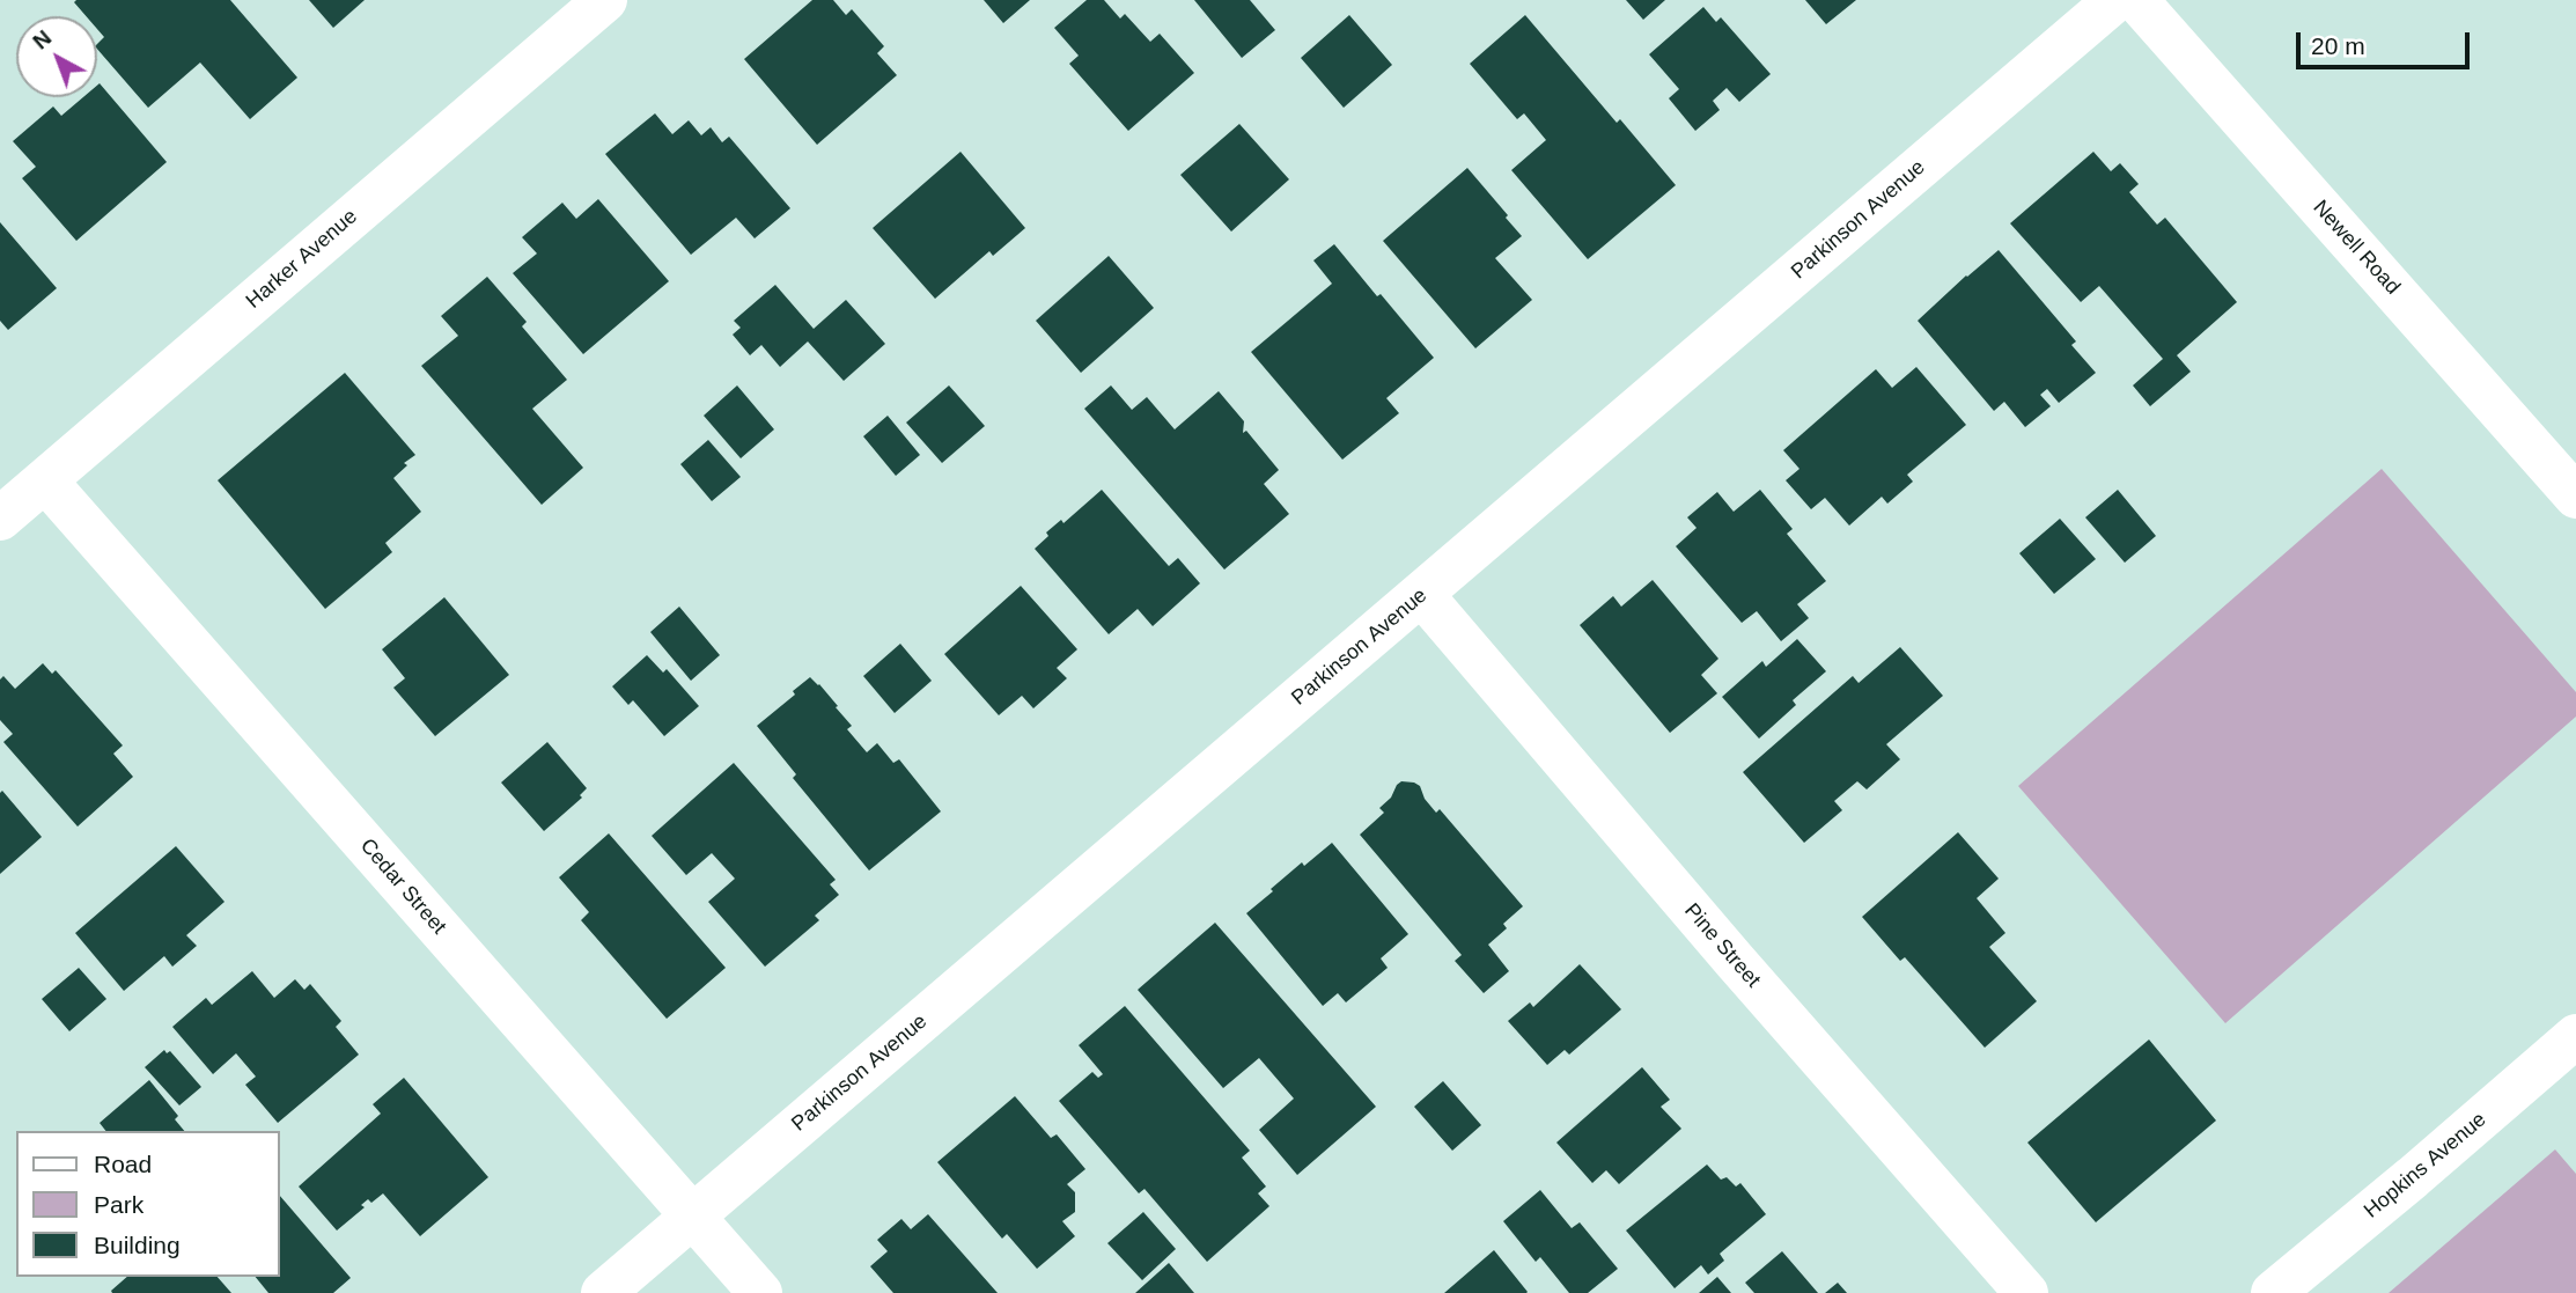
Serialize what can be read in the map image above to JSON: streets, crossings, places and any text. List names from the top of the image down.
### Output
{
  "streets": {
    "street": [
      "Parkinson Avenue",
      "Newell Road",
      "Harker Avenue",
      "Cedar Street",
      "Pine Street",
      "Hopkins Avenue"
    ]
  },
  "crossings": [
    ["Parkinson Avenue", "Cedar Street"],
    ["Parkinson Avenue", "Pine Street"],
    ["Harker Avenue", "Cedar Street"]
  ],
  "legend": ["Road", "Park", "Building"],
  "scale_bar": "20 m",
  "north": "top left"
}
